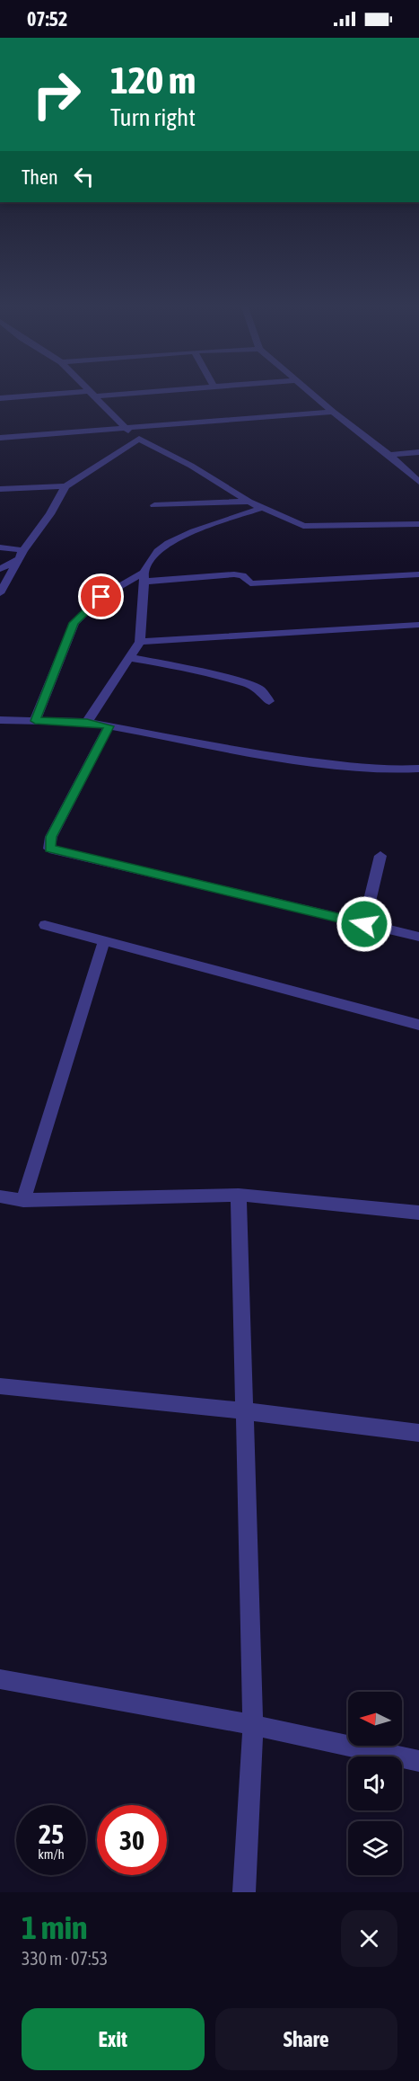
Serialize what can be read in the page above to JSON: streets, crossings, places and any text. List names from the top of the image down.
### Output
{
  "north": "left",
  "page": {
    "status": "07:52",
    "turn": ["120 m", "Turn right"],
    "then": "Then",
    "speed": "25 km/h",
    "limit": "30",
    "heading": ["1 min", "330 m · 07:53"],
    "buttons": ["Exit", "Share"]
  }
}
